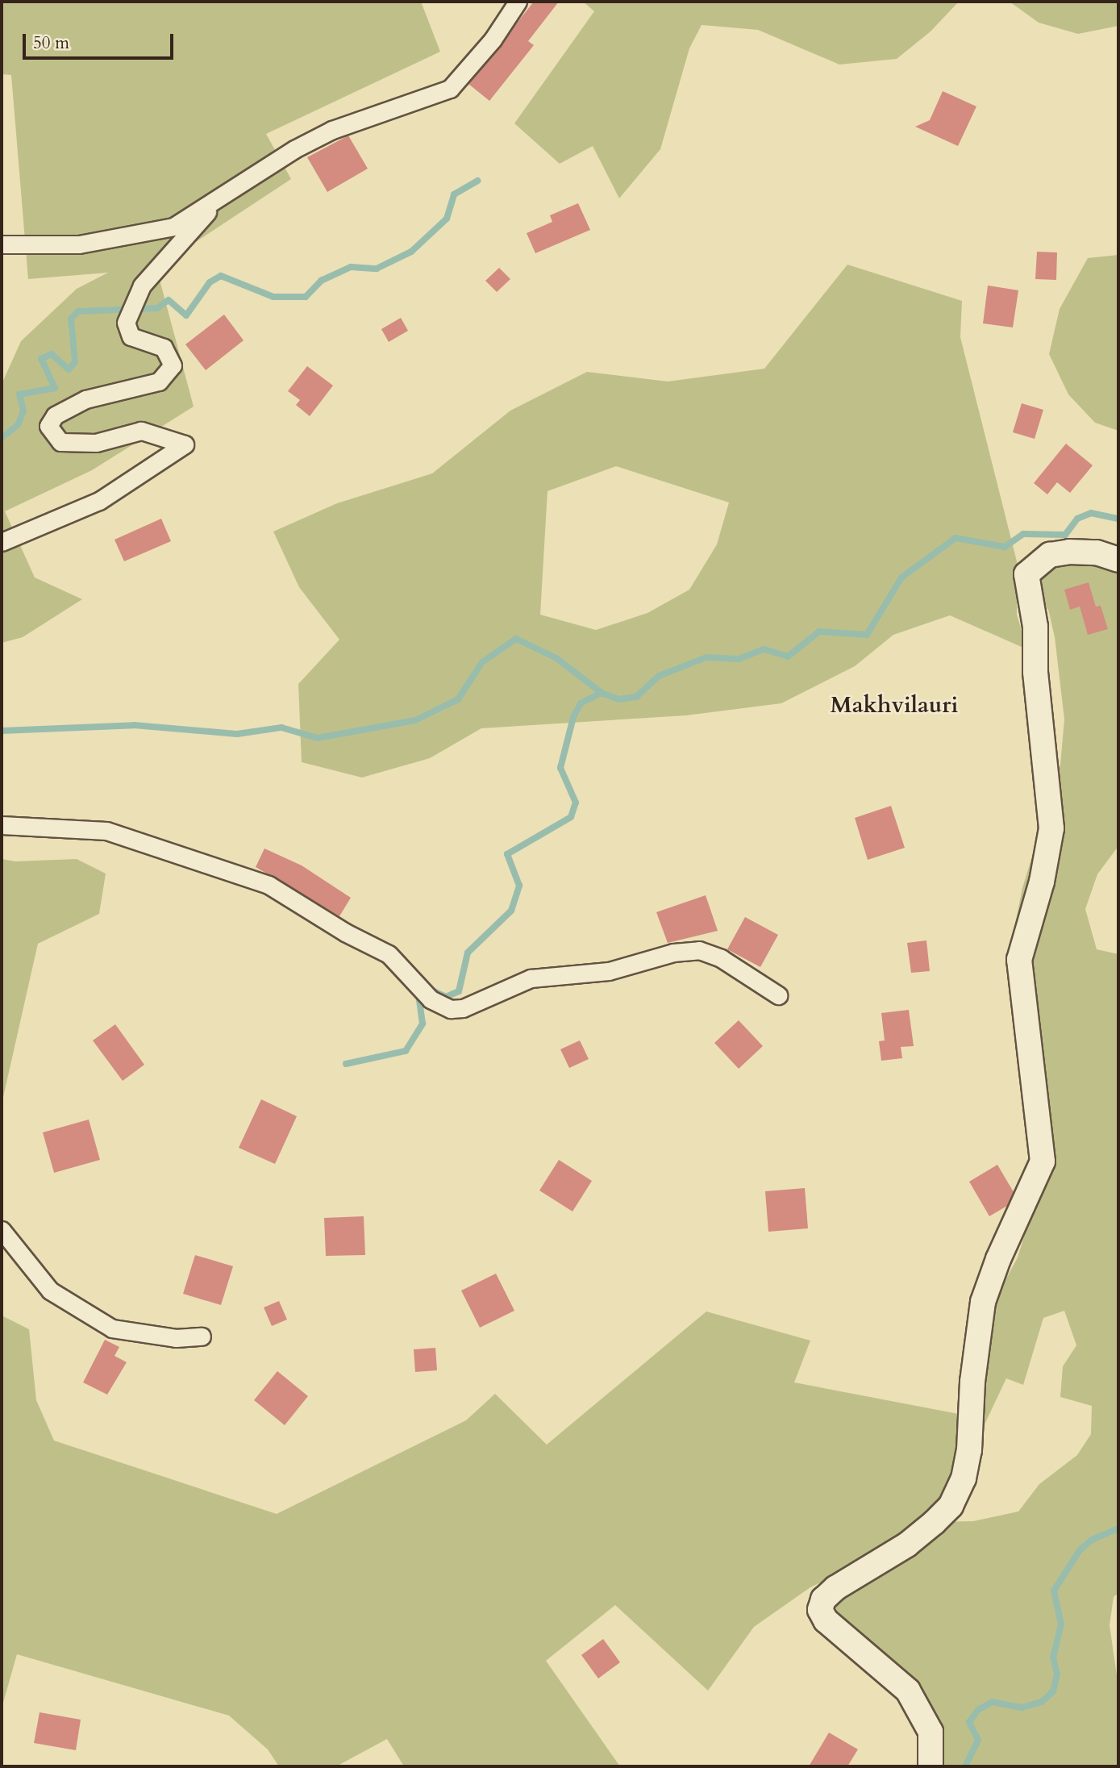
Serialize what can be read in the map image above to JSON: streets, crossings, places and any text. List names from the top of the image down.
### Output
{
  "districts": ["Makhvilauri"],
  "scale_bar": "50 m"
}
